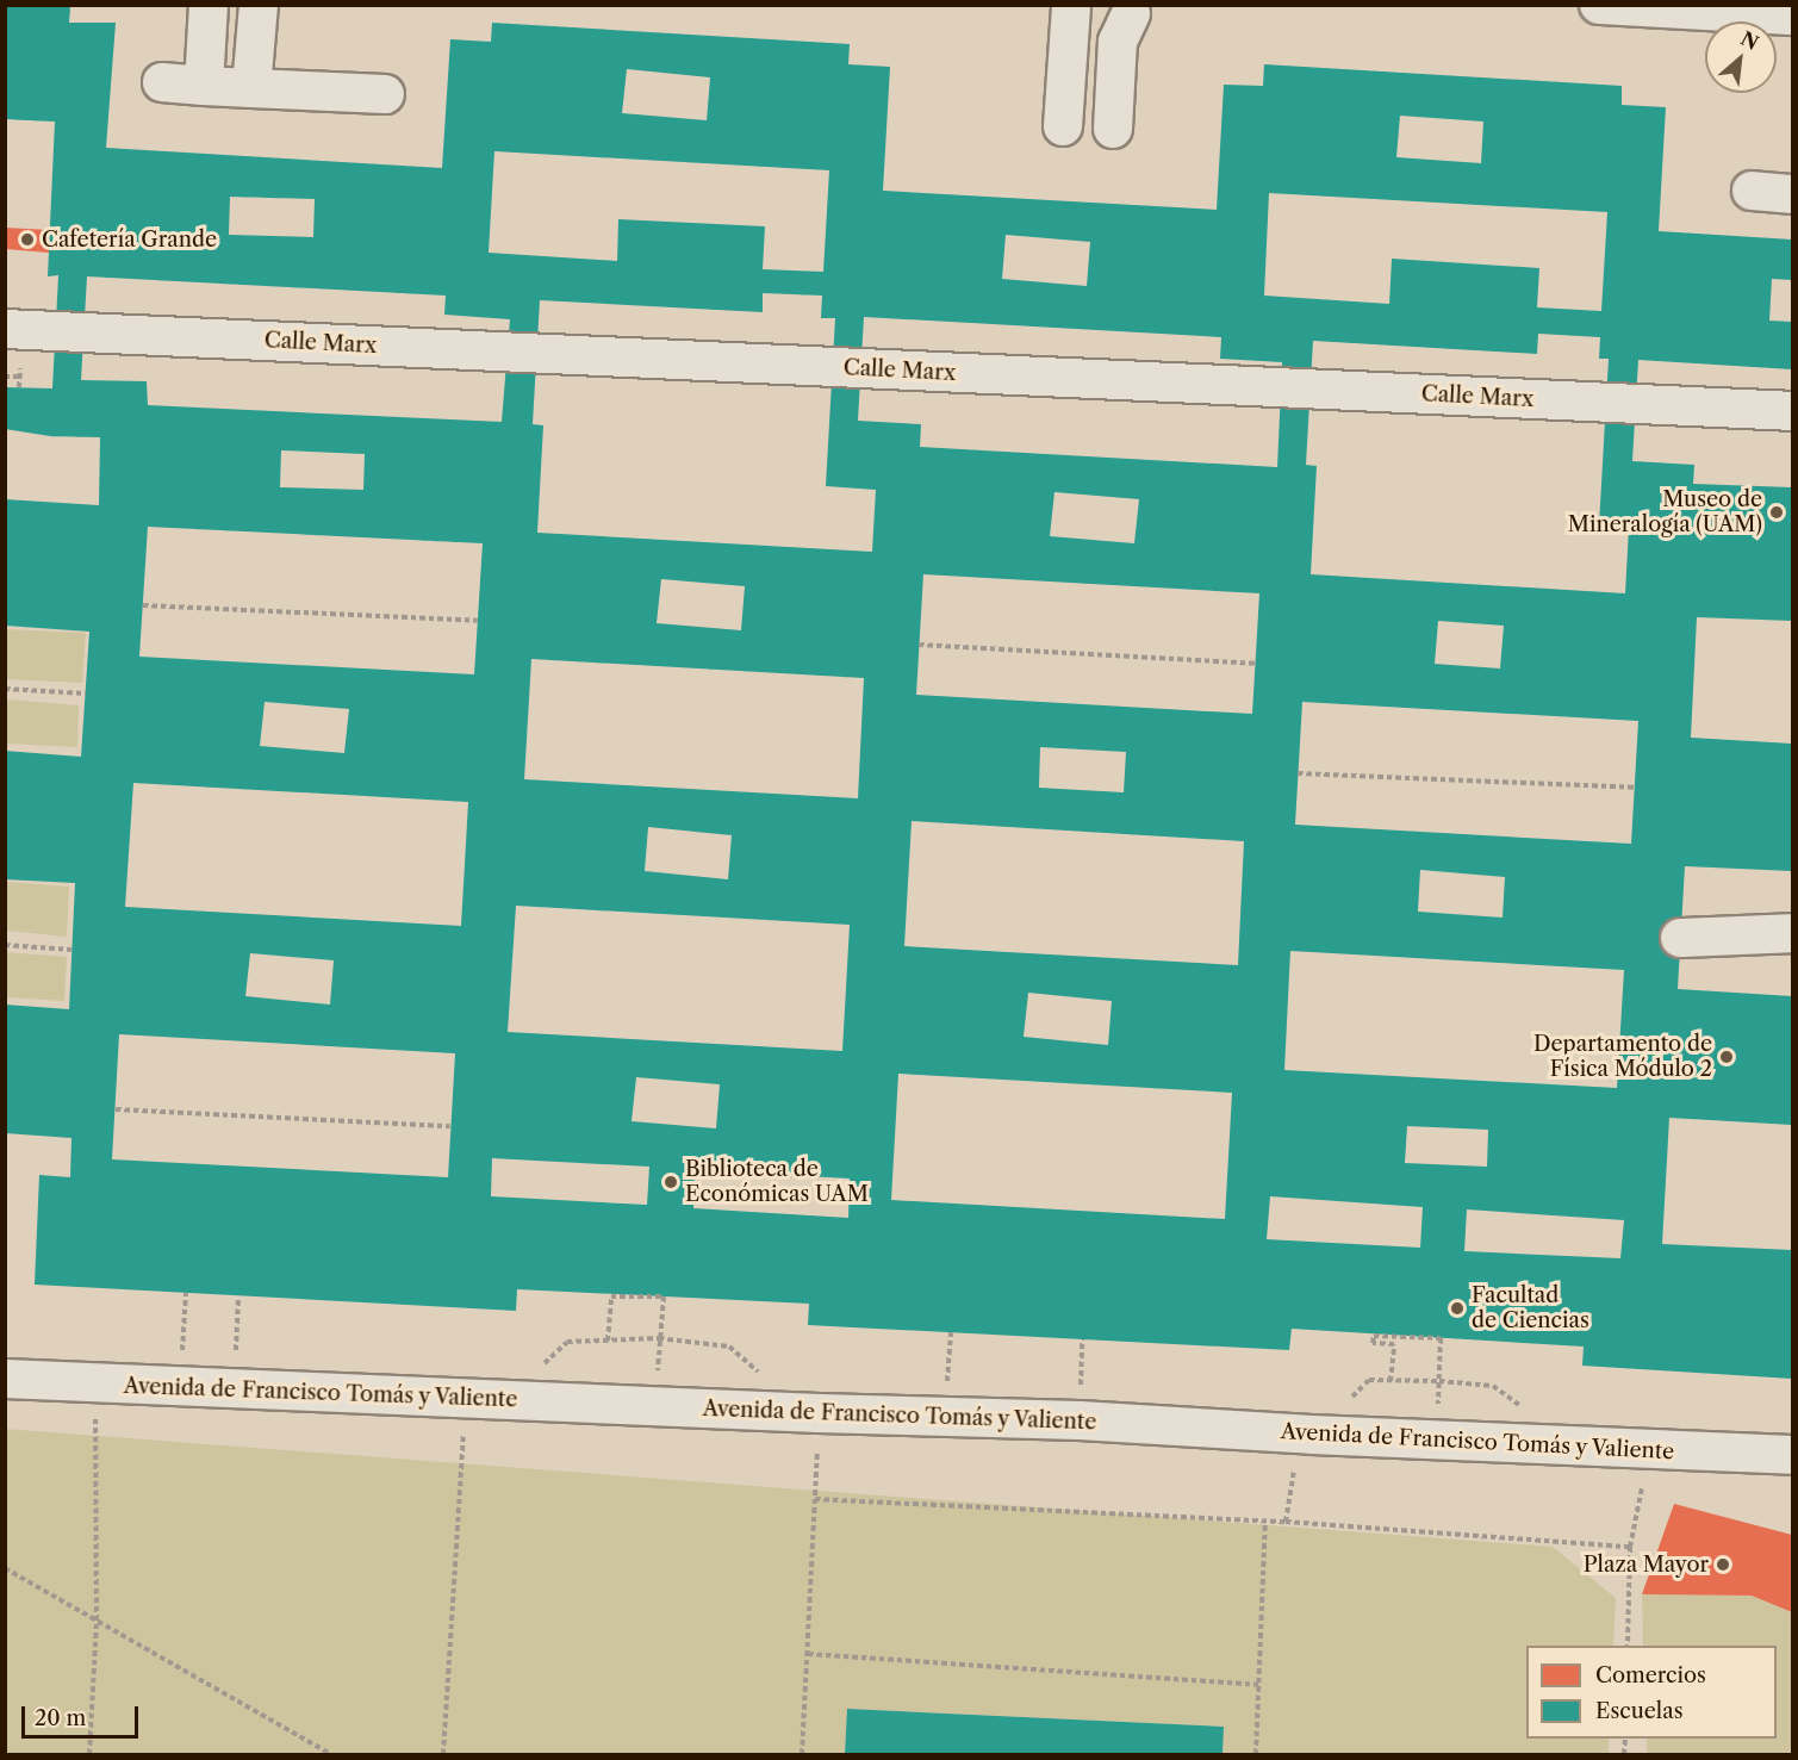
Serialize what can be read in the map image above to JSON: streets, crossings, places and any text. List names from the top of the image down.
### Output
{
  "streets": {
    "street": ["Calle Marx", "Avenida de Francisco Tomás y Valiente"]
  },
  "places": [
    "Cafetería Grande",
    "Museo de Mineralogía (UAM)",
    "Departamento de Física Módulo 2",
    "Biblioteca de Económicas UAM",
    "Facultad de Ciencias",
    "Plaza Mayor"
  ],
  "legend": ["Comercios", "Escuelas"],
  "scale_bar": "20 m",
  "north": "top right"
}
